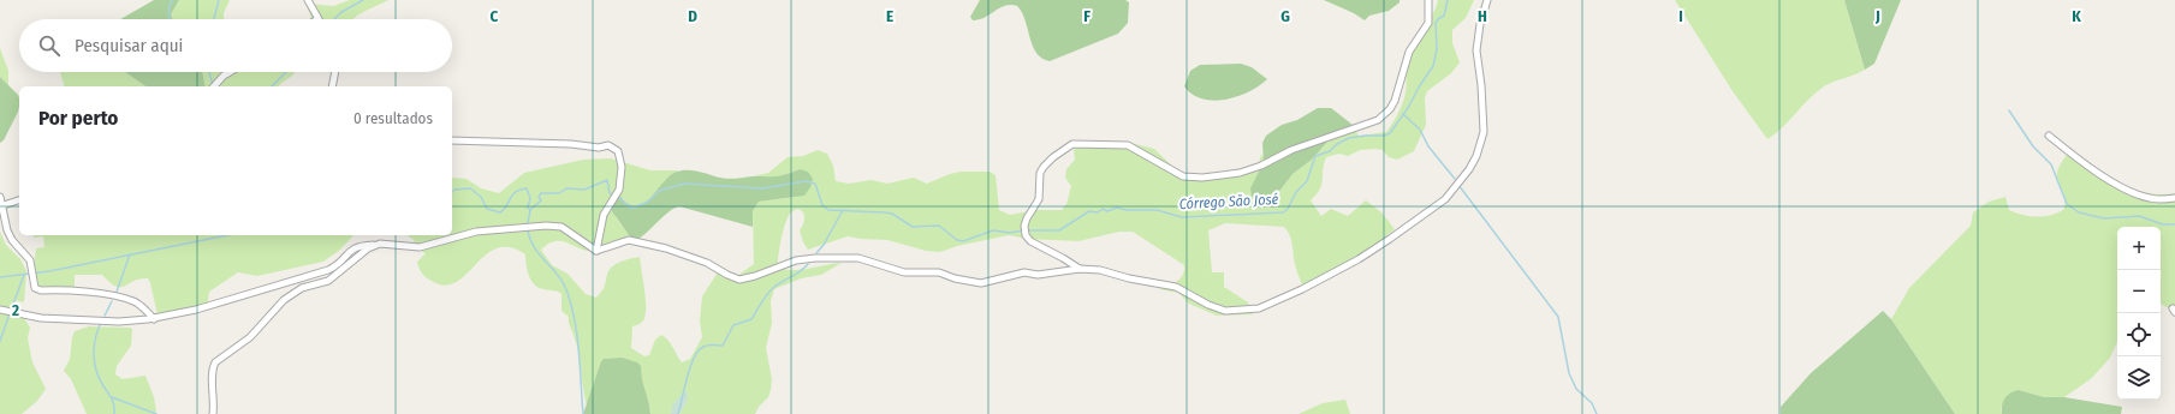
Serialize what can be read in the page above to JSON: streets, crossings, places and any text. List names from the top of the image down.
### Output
{
  "water": ["Córrego São José"],
  "page": {
    "search": "Pesquisar aqui",
    "heading": ["Por perto", "0 resultados"],
    "map_buttons": ["+", "−"]
  },
  "grid": {
    "columns": [
      "C",
      "D",
      "E",
      "F",
      "G",
      "H",
      "I",
      "J",
      "K"
    ],
    "rows": ["2"]
  }
}
